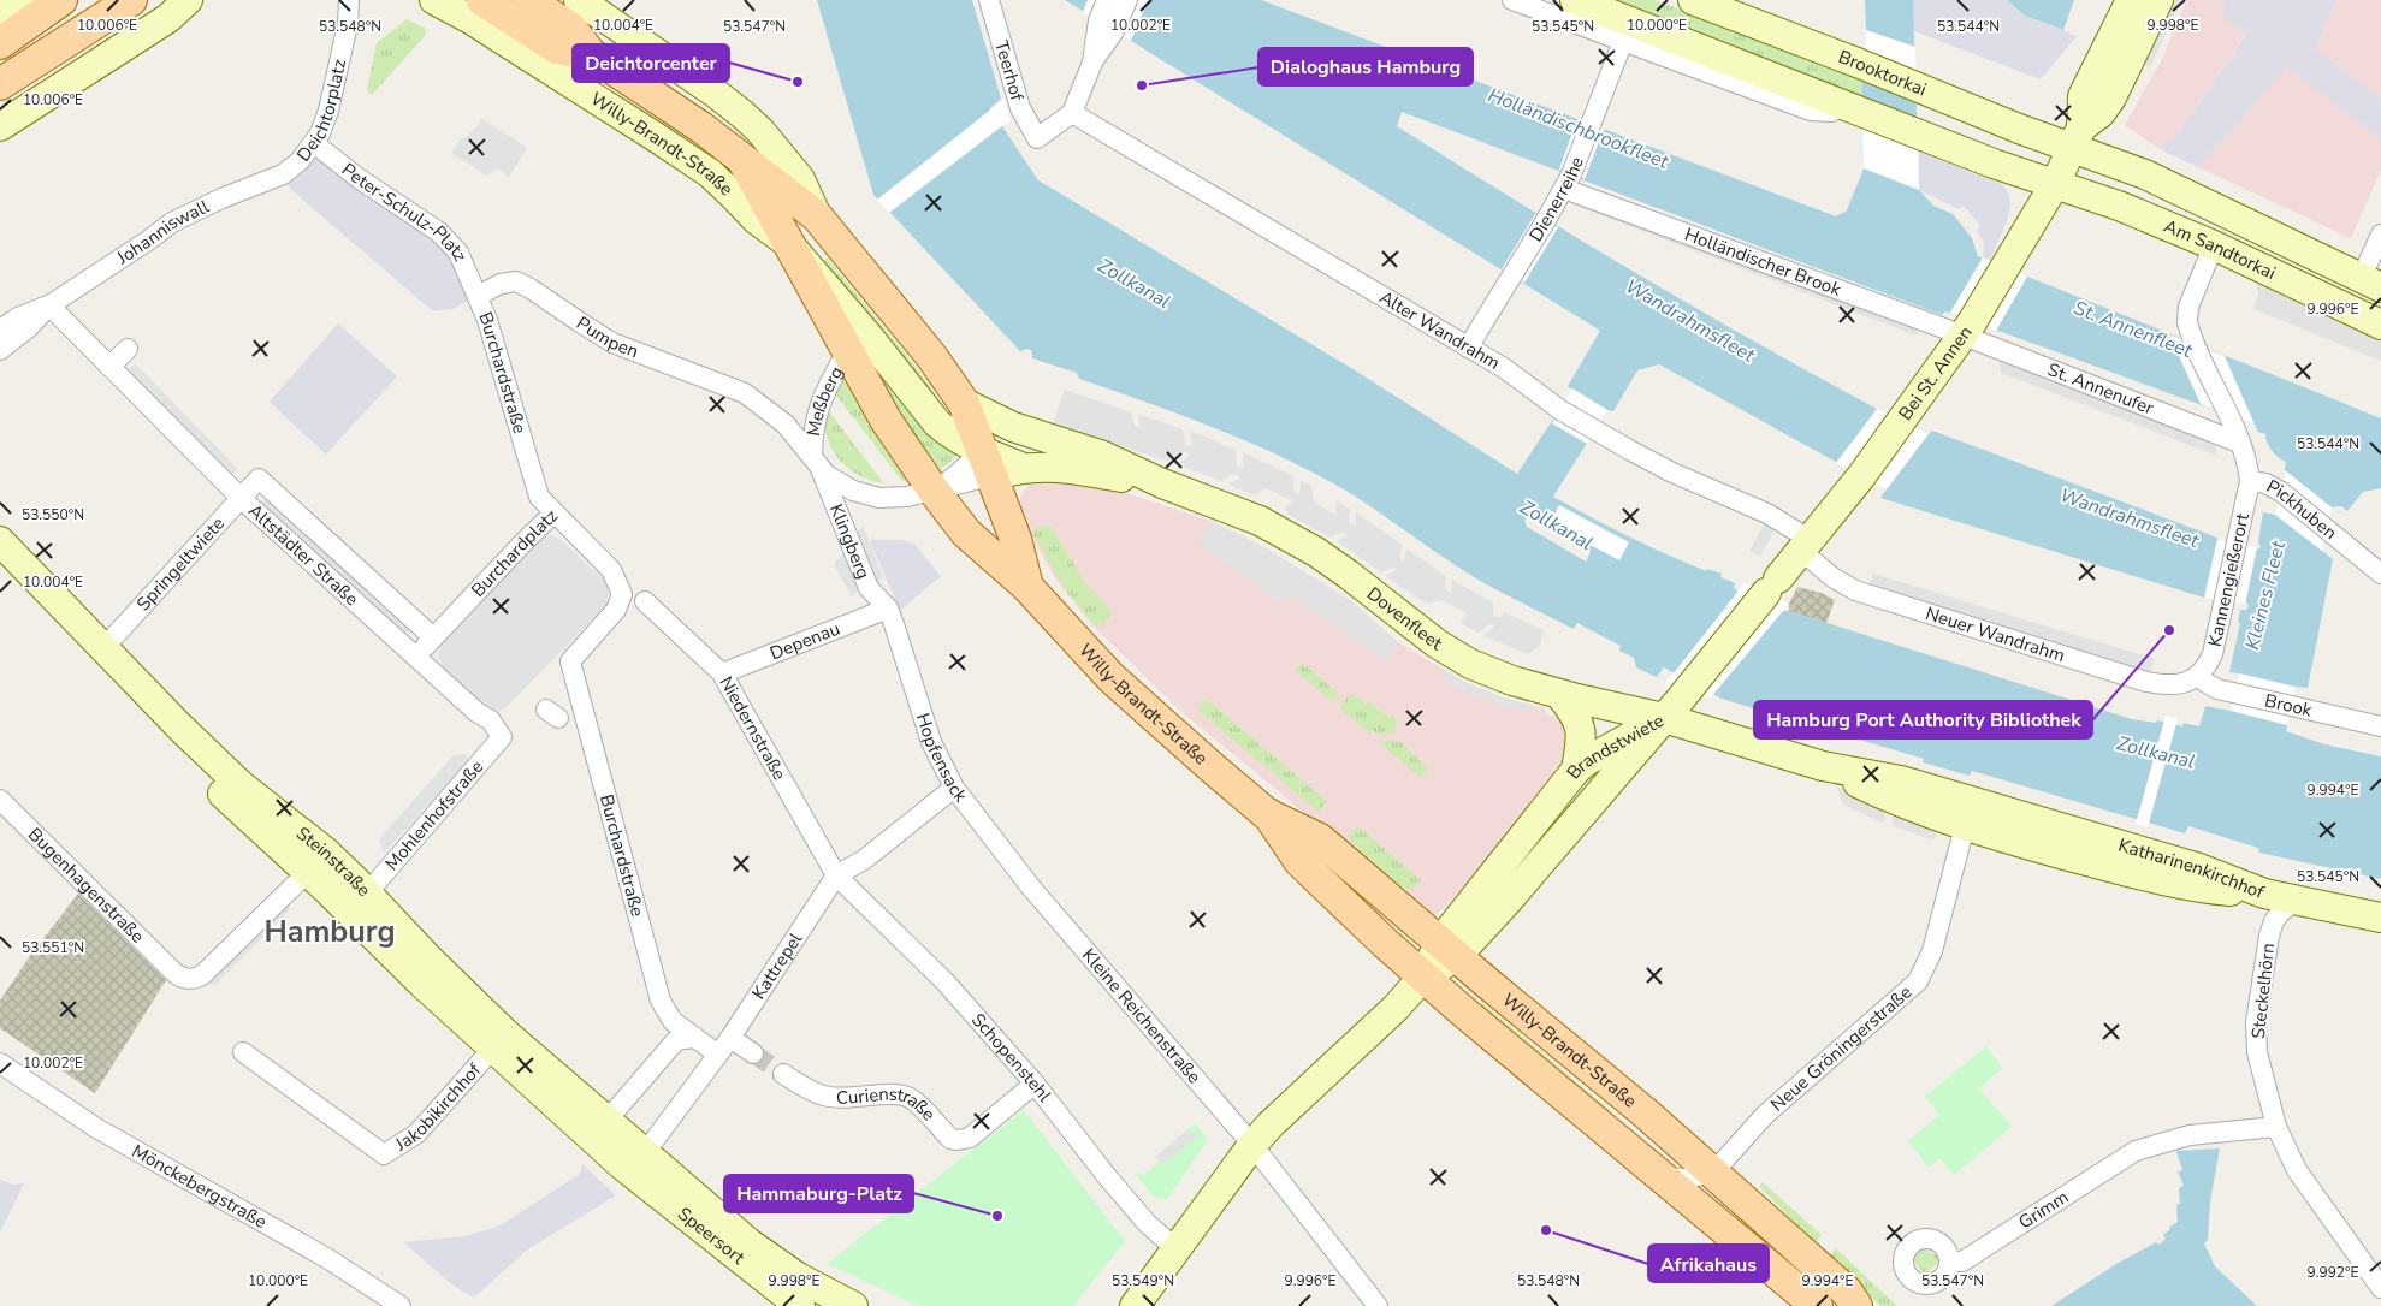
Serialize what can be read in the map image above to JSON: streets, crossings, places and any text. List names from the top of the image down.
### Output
{
  "streets": {
    "main road": [
      "Brooktorkai",
      "Willy-Brandt-Straße",
      "Am Sandtorkai",
      "Bei St. Annen",
      "Dovenfleet",
      "Brandstwiete",
      "Steinstraße",
      "Katharinenkirchhof",
      "Speersort"
    ],
    "street": [
      "Teerhof",
      "Deichtorplatz",
      "Dienerreihe",
      "Peter-Schulz-Platz",
      "Johanniswall",
      "Holländischer Brook",
      "Alter Wandrahm",
      "Pumpen",
      "Burchardstraße",
      "St. Annenufer",
      "Meßberg",
      "Pickhuben",
      "Klingberg",
      "Altstädter Straße",
      "Burchardplatz",
      "Springeltwiete",
      "Kannengießerort",
      "Neuer Wandrahm",
      "Depenau",
      "Brook",
      "Niedernstraße",
      "Hopfensack",
      "Mohlenhofstraße",
      "Bugenhagenstraße",
      "Kattrepel",
      "Steckelhörn",
      "Kleine Reichenstraße",
      "Neue Gröningerstraße",
      "Schopenstehl",
      "Jakobikirchhof",
      "Curienstraße",
      "Mönckebergstraße",
      "Grimm"
    ]
  },
  "crossings": [
    ["Teerhof", "Alter Wandrahm"],
    ["Brooktorkai", "Am Sandtorkai"],
    ["Brooktorkai", "Bei St. Annen"],
    ["Deichtorplatz", "Peter-Schulz-Platz"],
    ["Deichtorplatz", "Johanniswall"],
    ["Willy-Brandt-Straße", "Meßberg"],
    ["Willy-Brandt-Straße", "Dovenfleet"],
    ["Willy-Brandt-Straße", "Brandstwiete"],
    ["Willy-Brandt-Straße", "Neue Gröningerstraße"],
    ["Dienerreihe", "Holländischer Brook"],
    ["Dienerreihe", "Alter Wandrahm"],
    ["Peter-Schulz-Platz", "Pumpen"],
    ["Peter-Schulz-Platz", "Burchardstraße"],
    ["Johanniswall", "Altstädter Straße"],
    ["Am Sandtorkai", "Bei St. Annen"],
    ["Am Sandtorkai", "Pickhuben"],
    ["Holländischer Brook", "Bei St. Annen"],
    ["Holländischer Brook", "St. Annenufer"],
    ["Alter Wandrahm", "Bei St. Annen"],
    ["Alter Wandrahm", "Neuer Wandrahm"],
    ["Pumpen", "Burchardstraße"],
    ["Pumpen", "Meßberg"],
    ["Burchardstraße", "Burchardplatz"],
    ["Bei St. Annen", "St. Annenufer"],
    ["Bei St. Annen", "Dovenfleet"],
    ["Bei St. Annen", "Neuer Wandrahm"],
    ["Bei St. Annen", "Brandstwiete"],
    ["St. Annenufer", "Pickhuben"],
    ["Meßberg", "Klingberg"],
    ["Meßberg", "Dovenfleet"],
    ["Pickhuben", "Kannengießerort"],
    ["Klingberg", "Depenau"],
    ["Klingberg", "Hopfensack"],
    ["Altstädter Straße", "Burchardplatz"],
    ["Altstädter Straße", "Springeltwiete"],
    ["Altstädter Straße", "Mohlenhofstraße"],
    ["Springeltwiete", "Steinstraße"],
    ["Kannengießerort", "Neuer Wandrahm"],
    ["Kannengießerort", "Brook"],
    ["Dovenfleet", "Brandstwiete"],
    ["Dovenfleet", "Katharinenkirchhof"],
    ["Neuer Wandrahm", "Brook"],
    ["Depenau", "Niedernstraße"],
    ["Depenau", "Hopfensack"],
    ["Niedernstraße", "Kattrepel"],
    ["Niedernstraße", "Schopenstehl"],
    ["Brandstwiete", "Kleine Reichenstraße"],
    ["Brandstwiete", "Schopenstehl"],
    ["Hopfensack", "Kleine Reichenstraße"],
    ["Mohlenhofstraße", "Steinstraße"],
    ["Steinstraße", "Bugenhagenstraße"],
    ["Steinstraße", "Kattrepel"],
    ["Steinstraße", "Jakobikirchhof"],
    ["Steinstraße", "Speersort"],
    ["Katharinenkirchhof", "Neue Gröningerstraße"],
    ["Kattrepel", "Schopenstehl"],
    ["Kattrepel", "Speersort"],
    ["Steckelhörn", "Grimm"],
    ["Schopenstehl", "Curienstraße"]
  ],
  "districts": ["Hamburg"],
  "water": [
    "Holländischbrookfleet",
    "Zollkanal",
    "Wandrahmsfleet",
    "St. Annenfleet",
    "Kleines Fleet"
  ],
  "places": [
    "Deichtorcenter",
    "Dialoghaus Hamburg",
    "Hamburg Port Authority Bibliothek",
    "Hammaburg-Platz",
    "Afrikahaus"
  ],
  "coordinates": [
    "10.006°E",
    "10.004°E",
    "10.002°E",
    "10.000°E",
    "9.998°E",
    "53.548°N",
    "53.547°N",
    "53.545°N",
    "53.544°N",
    "9.996°E",
    "53.550°N",
    "9.994°E",
    "53.551°N",
    "9.992°E",
    "53.549°N"
  ]
}
